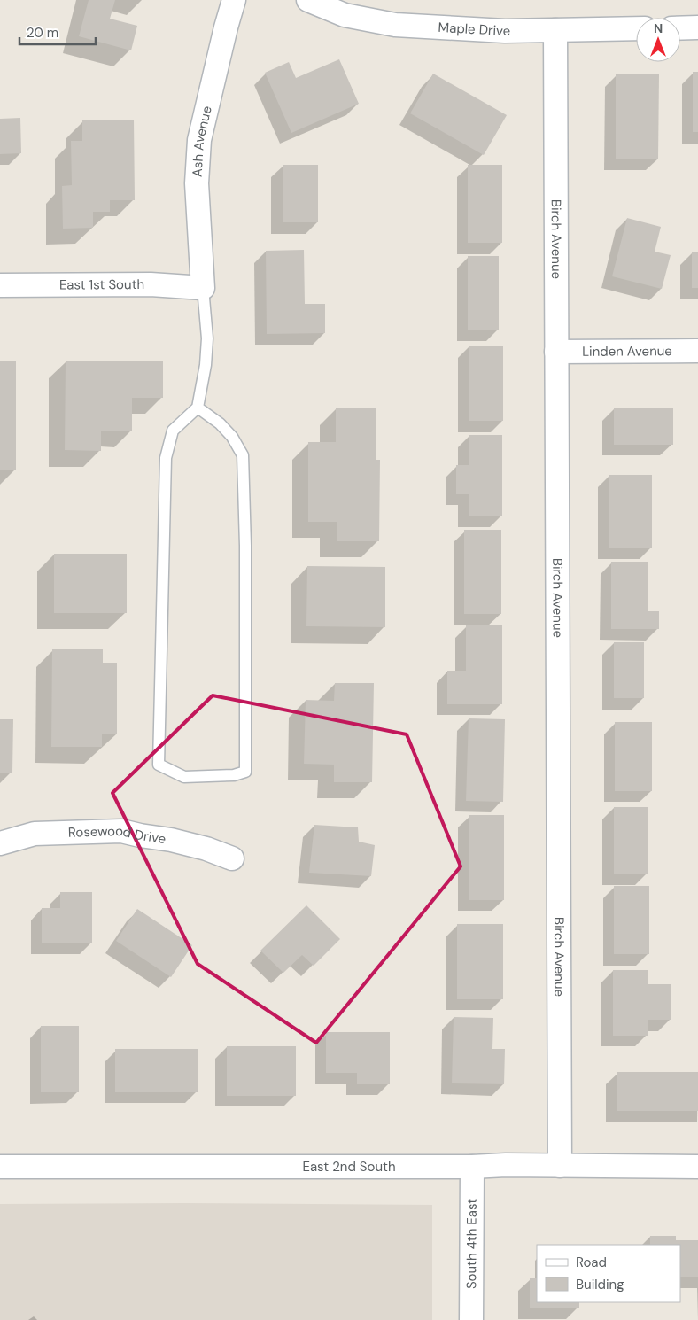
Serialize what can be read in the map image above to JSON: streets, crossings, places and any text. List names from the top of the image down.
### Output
{
  "streets": {
    "street": [
      "Maple Drive",
      "Ash Avenue",
      "Birch Avenue",
      "East 1st South",
      "Linden Avenue",
      "Rosewood Drive",
      "East 2nd South",
      "South 4th East"
    ]
  },
  "crossings": [
    ["Maple Drive", "Birch Avenue"],
    ["Ash Avenue", "East 1st South"],
    ["Birch Avenue", "Linden Avenue"],
    ["Birch Avenue", "East 2nd South"],
    ["East 2nd South", "South 4th East"]
  ],
  "legend": ["Road", "Building"],
  "scale_bar": "20 m",
  "north": "top"
}
